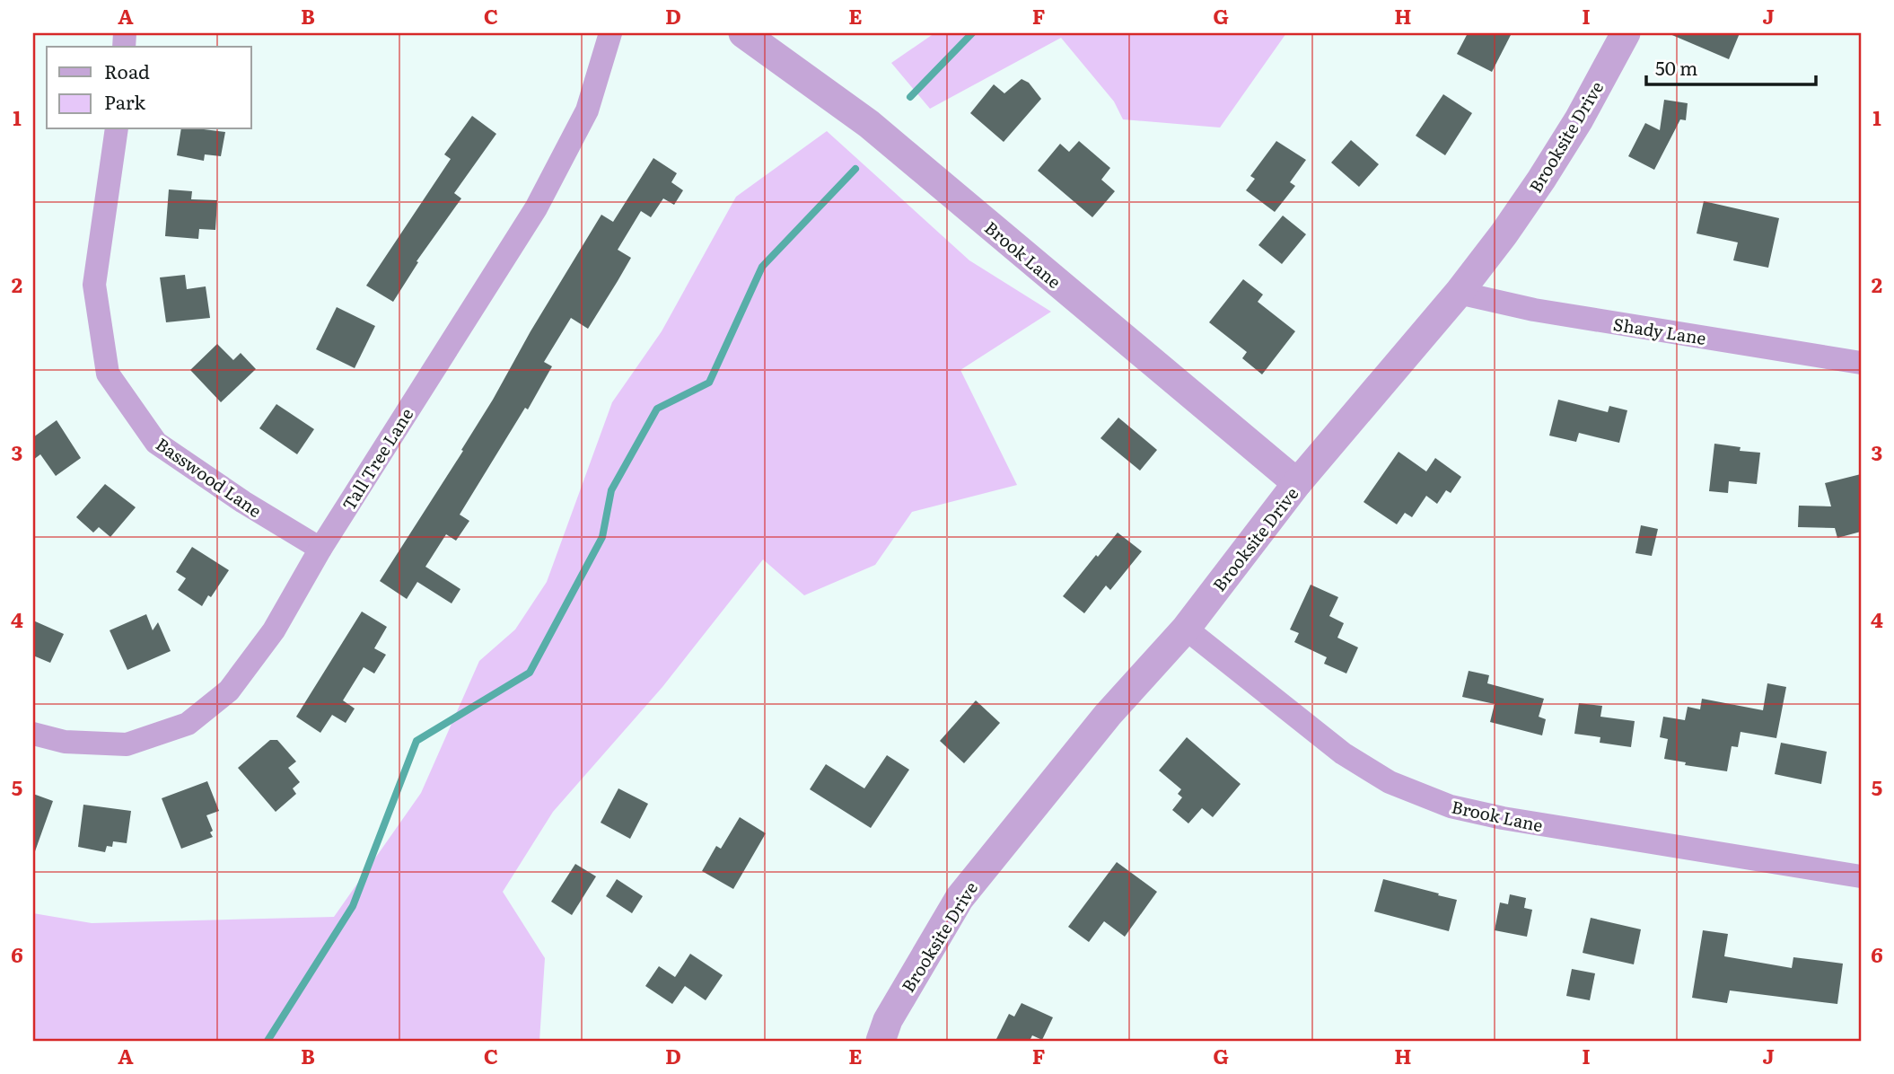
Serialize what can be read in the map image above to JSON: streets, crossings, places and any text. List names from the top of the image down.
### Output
{
  "streets": {
    "street": [
      "Brooksite Drive",
      "Brook Lane",
      "Shady Lane",
      "Tall Tree Lane",
      "Basswood Lane"
    ]
  },
  "crossings": [
    ["Brooksite Drive", "Brook Lane"],
    ["Brooksite Drive", "Shady Lane"],
    ["Tall Tree Lane", "Basswood Lane"]
  ],
  "legend": ["Road", "Park"],
  "scale_bar": "50 m",
  "grid": {
    "columns": [
      "A",
      "B",
      "C",
      "D",
      "E",
      "F",
      "G",
      "H",
      "I",
      "J"
    ],
    "rows": [
      "1",
      "2",
      "3",
      "4",
      "5",
      "6"
    ]
  }
}
